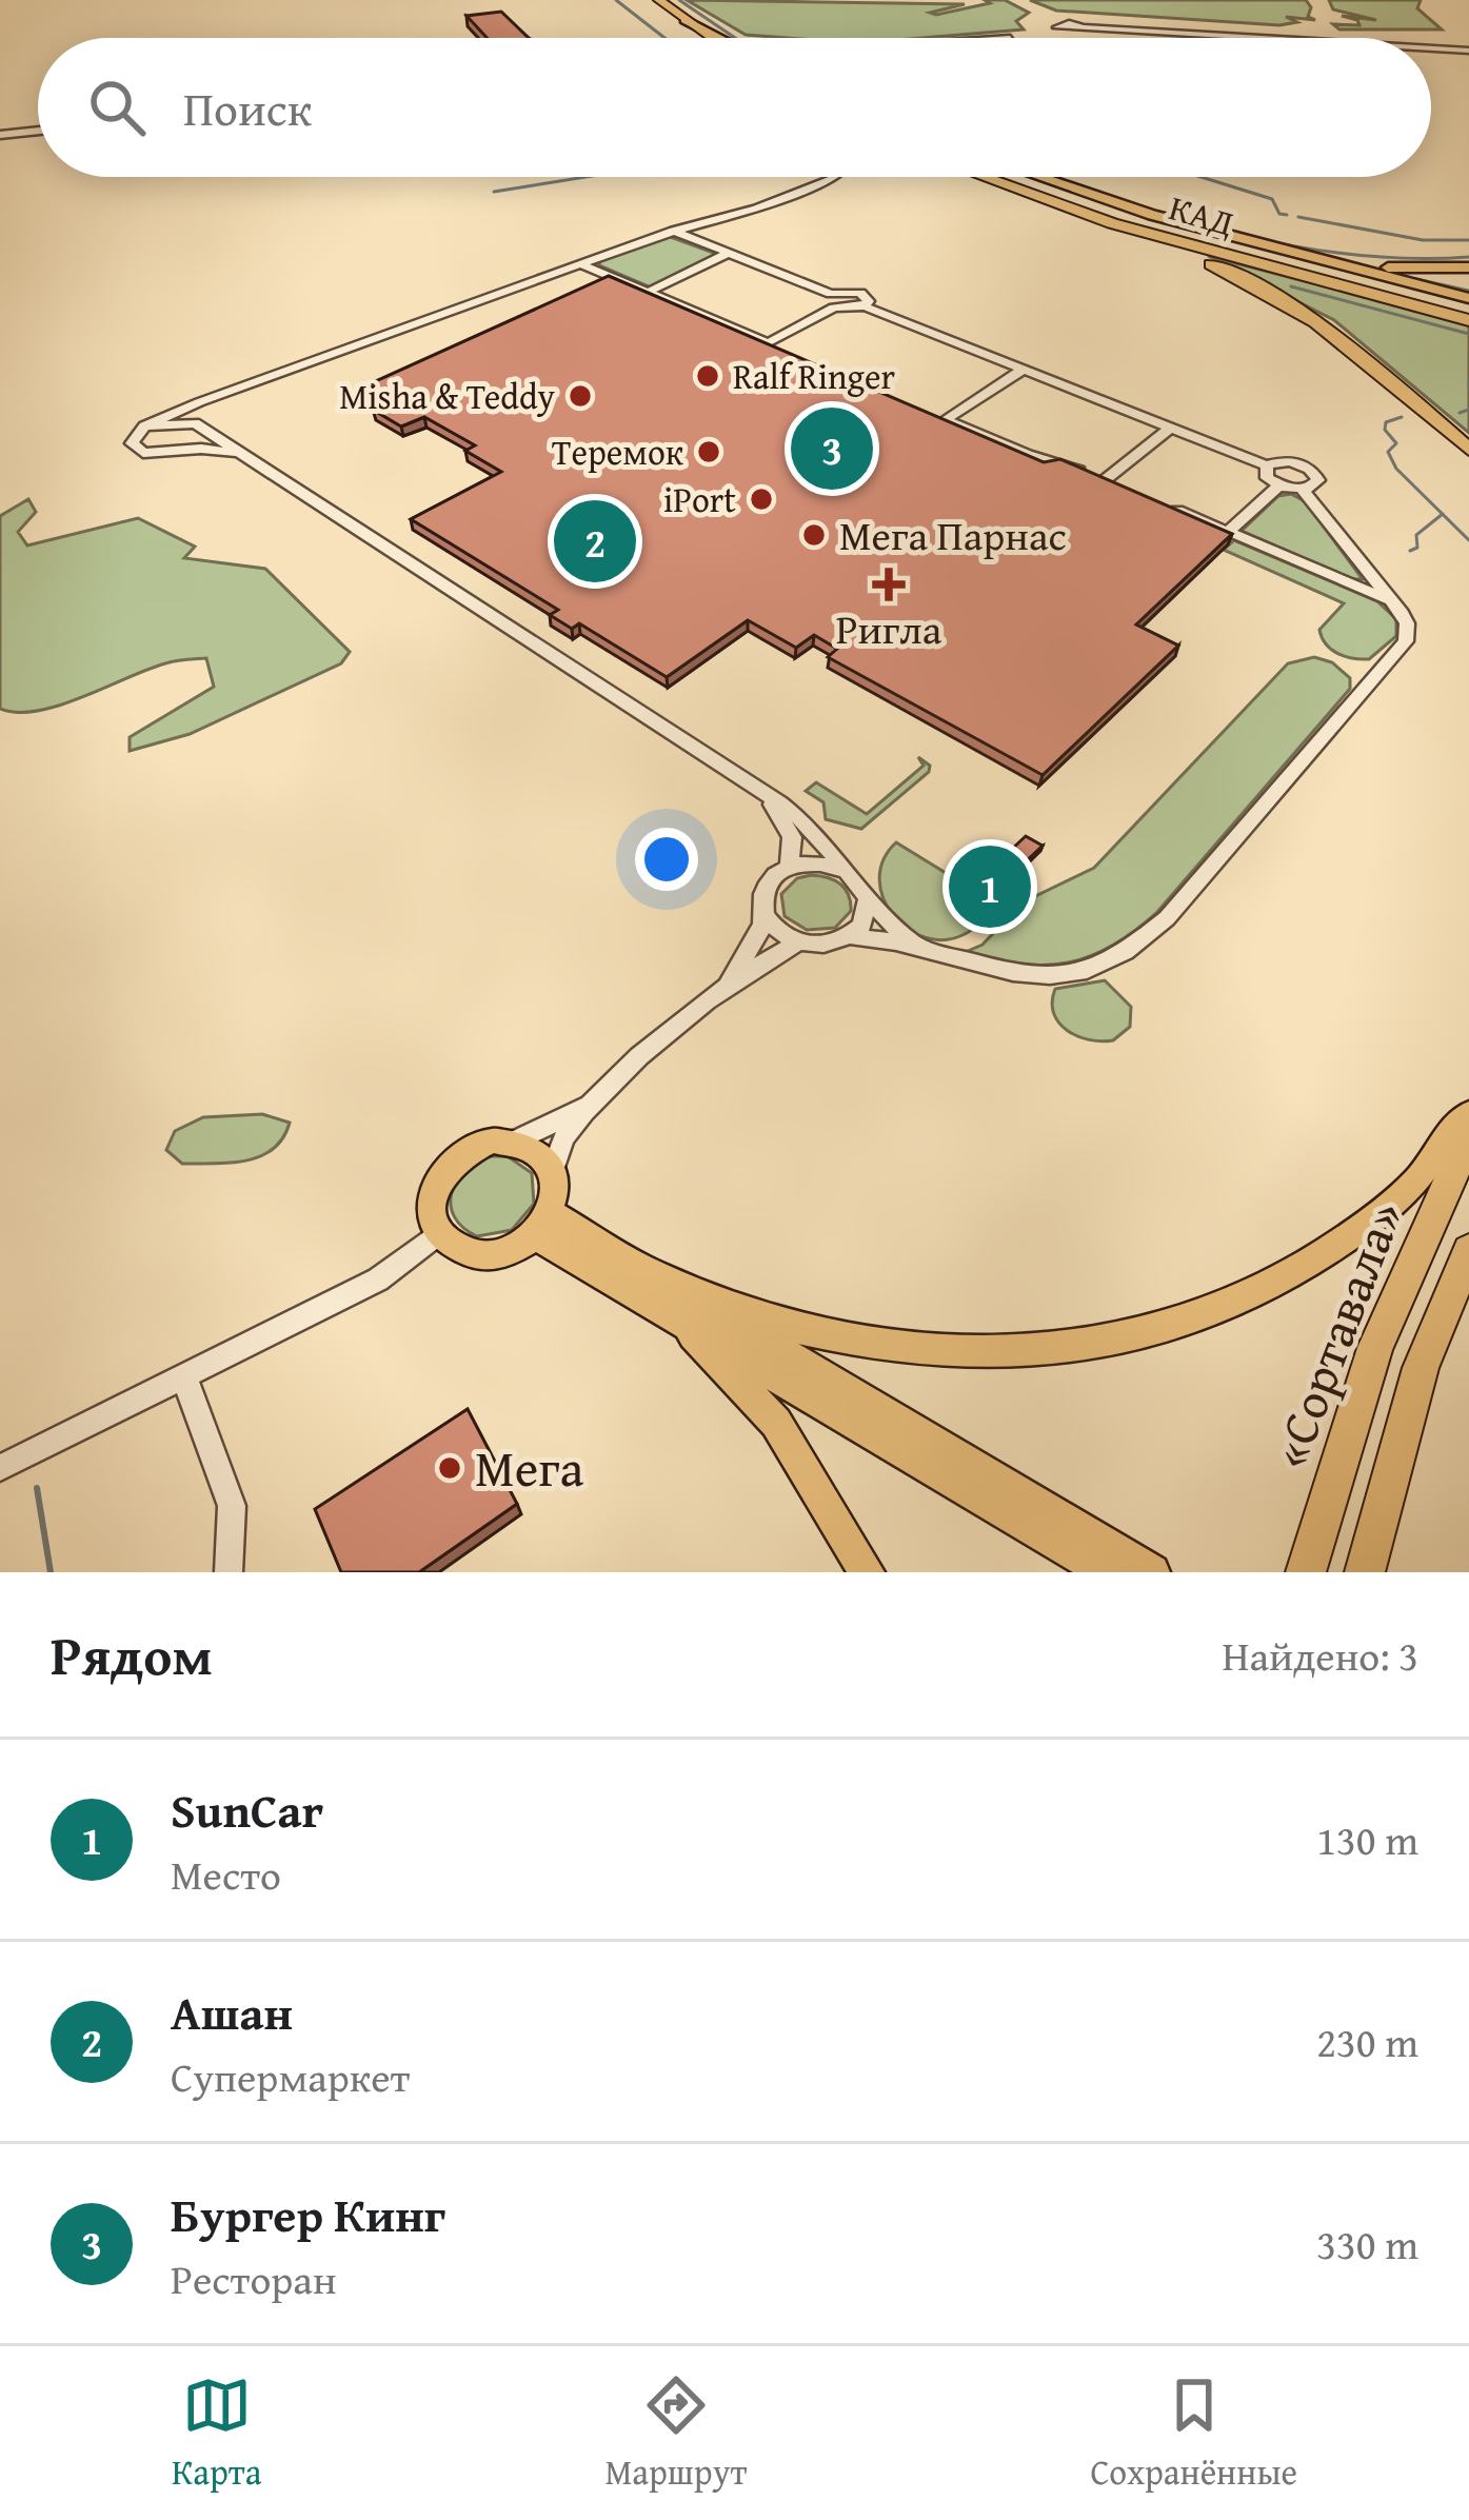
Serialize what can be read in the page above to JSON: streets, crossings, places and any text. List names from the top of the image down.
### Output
{
  "streets": {
    "highway": ["КАД", "«Сортавала»"]
  },
  "places": {
    "other": [
      "Ralf Ringer",
      "Misha & Teddy",
      "Теремок",
      "iPort",
      "Мега Парнас",
      "Мега"
    ],
    "health": ["Ригла"]
  },
  "page": {
    "search": "Поиск",
    "pins": ["3", "2", "1"],
    "heading": ["Рядом", "Найдено: 3"],
    "list": [
      {
        "mark": "1",
        "name": "SunCar",
        "note": "Место",
        "value": "130 m"
      },
      {
        "mark": "2",
        "name": "Ашан",
        "note": "Супермаркет",
        "value": "230 m"
      },
      {
        "mark": "3",
        "name": "Бургер Кинг",
        "note": "Ресторан",
        "value": "330 m"
      }
    ],
    "nav": ["Карта", "Маршрут", "Сохранённые"]
  }
}
